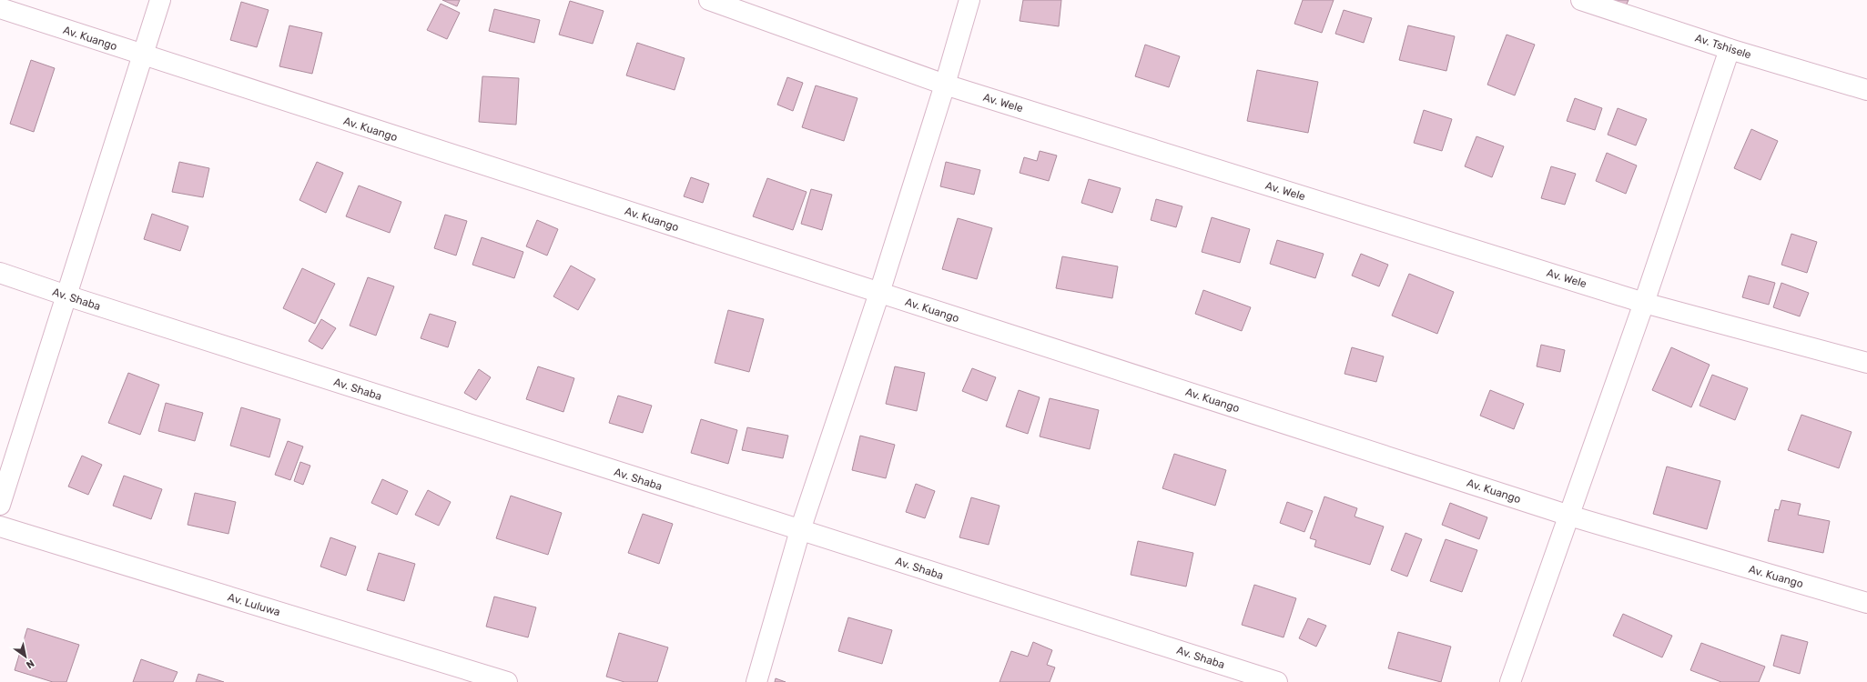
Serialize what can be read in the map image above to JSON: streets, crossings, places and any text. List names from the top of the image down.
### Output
{
  "streets": {
    "street": [
      "Av. Kuango",
      "Av. Tshisele",
      "Av. Wele",
      "Av. Shaba",
      "Av. Luluwa"
    ]
  },
  "north": "bottom right"
}
